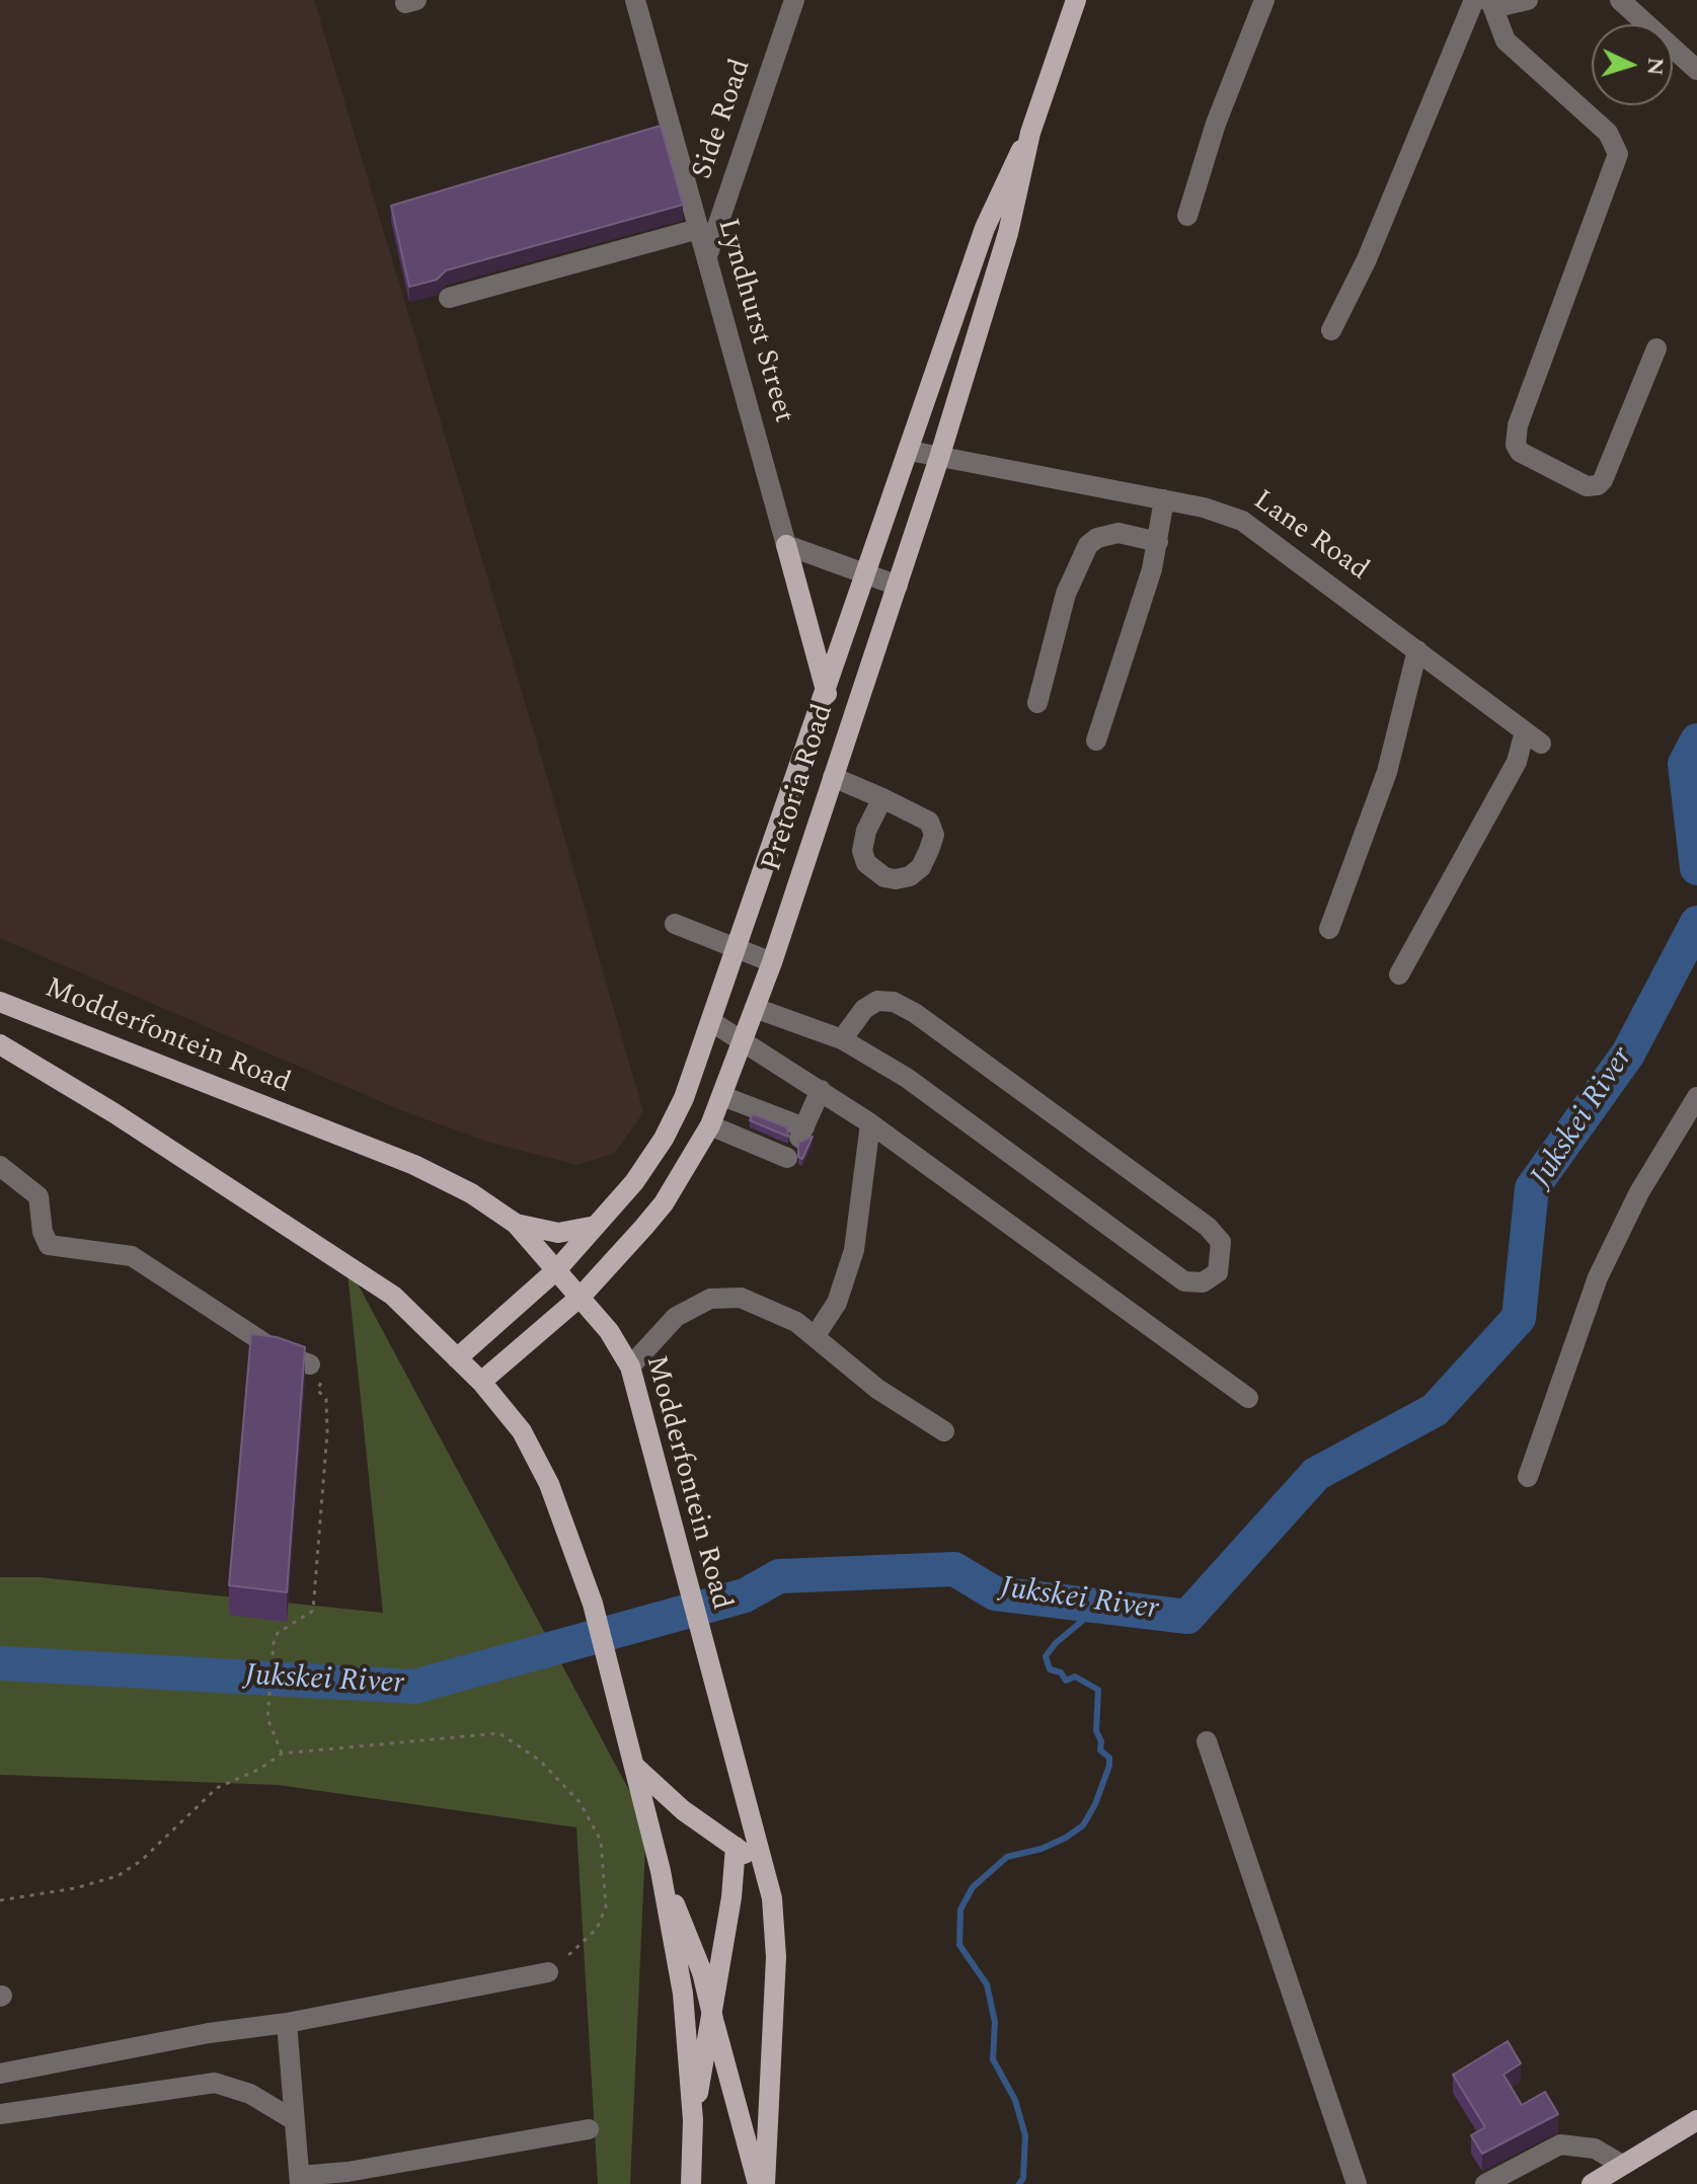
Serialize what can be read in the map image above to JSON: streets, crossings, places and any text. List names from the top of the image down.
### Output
{
  "streets": {
    "main road": ["Pretoria Road", "Modderfontein Road"],
    "street": ["Side Road", "Lyndhurst Street", "Lane Road"]
  },
  "crossings": [
    ["Side Road", "Lyndhurst Street"],
    ["Lane Road", "Pretoria Road"],
    ["Pretoria Road", "Modderfontein Road"]
  ],
  "water": ["Jukskei River"],
  "north": "right"
}
